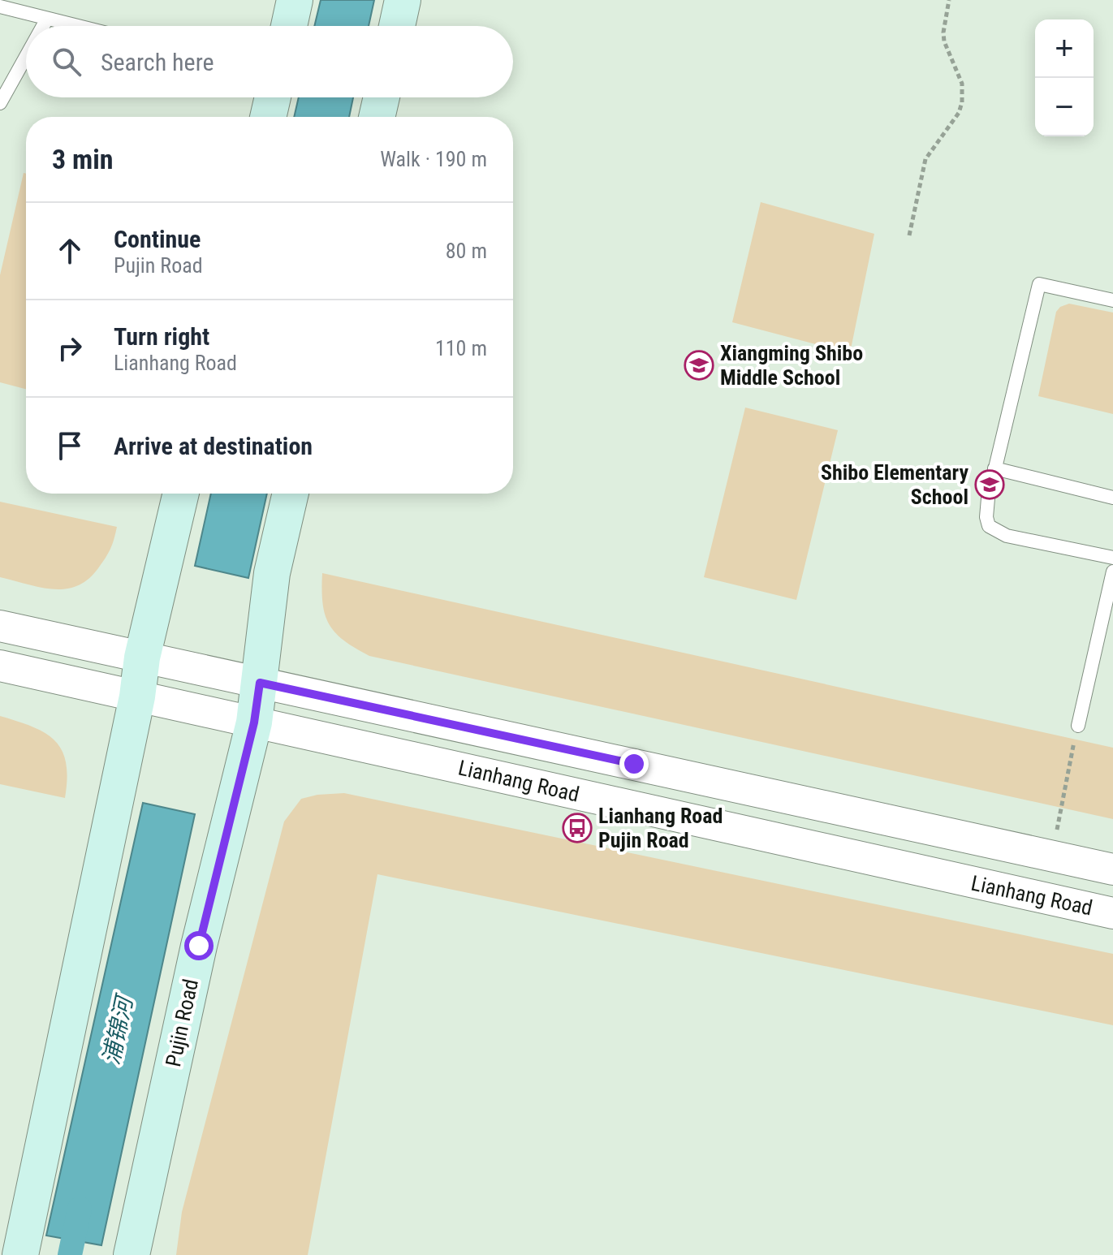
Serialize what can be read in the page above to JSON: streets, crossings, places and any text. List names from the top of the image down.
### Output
{
  "streets": {
    "main road": ["Pujin Road"],
    "street": ["Lianhang Road"]
  },
  "crossings": [
    ["Lianhang Road", "Pujin Road"]
  ],
  "water": ["浦锦河"],
  "places": {
    "school or university": ["Xiangming Shibo Middle School", "Shibo Elementary School"],
    "bus stop": ["Lianhang Road Pujin Road"]
  },
  "page": {
    "map_buttons": ["+", "−"],
    "search": "Search here",
    "heading": ["3 min", "Walk · 190 m"],
    "list": [
      ["Continue", "Pujin Road", "80 m"],
      ["Turn right", "Lianhang Road", "110 m"],
      "Arrive at destination"
    ]
  }
}
